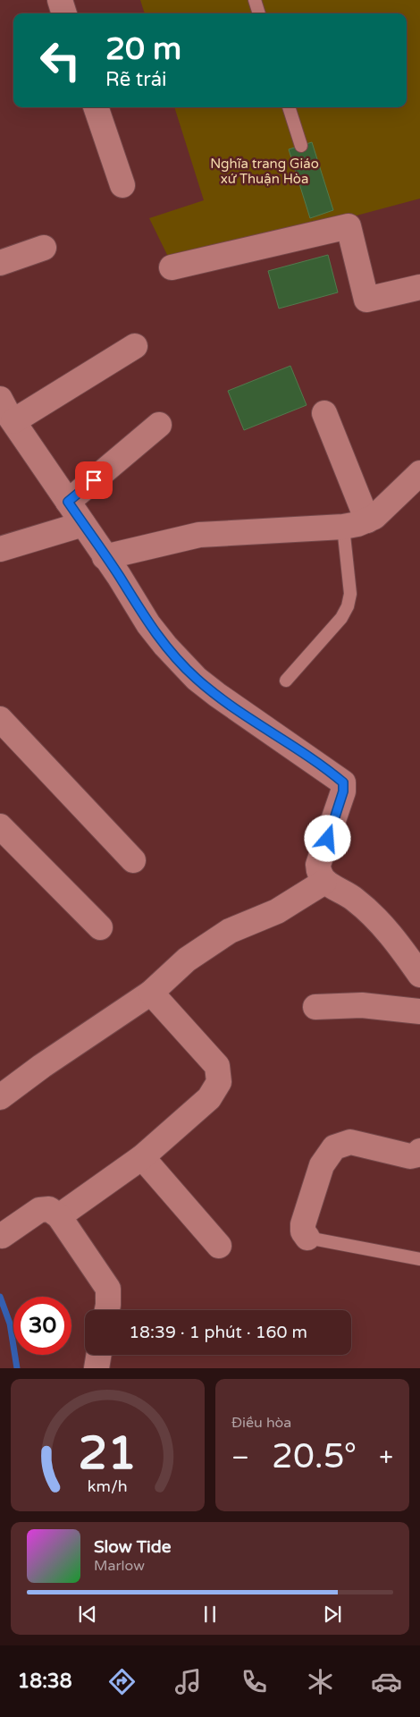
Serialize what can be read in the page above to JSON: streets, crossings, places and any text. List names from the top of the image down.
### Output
{
  "parks": ["Nghĩa trang Giáo xứ Thuận Hòa"],
  "page": {
    "turn": ["20 m", "Rẽ trái"],
    "limit": "30",
    "trip": "18:39 · 1 phút · 160 m",
    "tile": "Điều hòa",
    "heat": ["−", "20.5°", "+"],
    "song": ["Slow Tide", "Marlow"],
    "tabs": "18:38",
    "gauge": ["21", "km/h"]
  }
}
